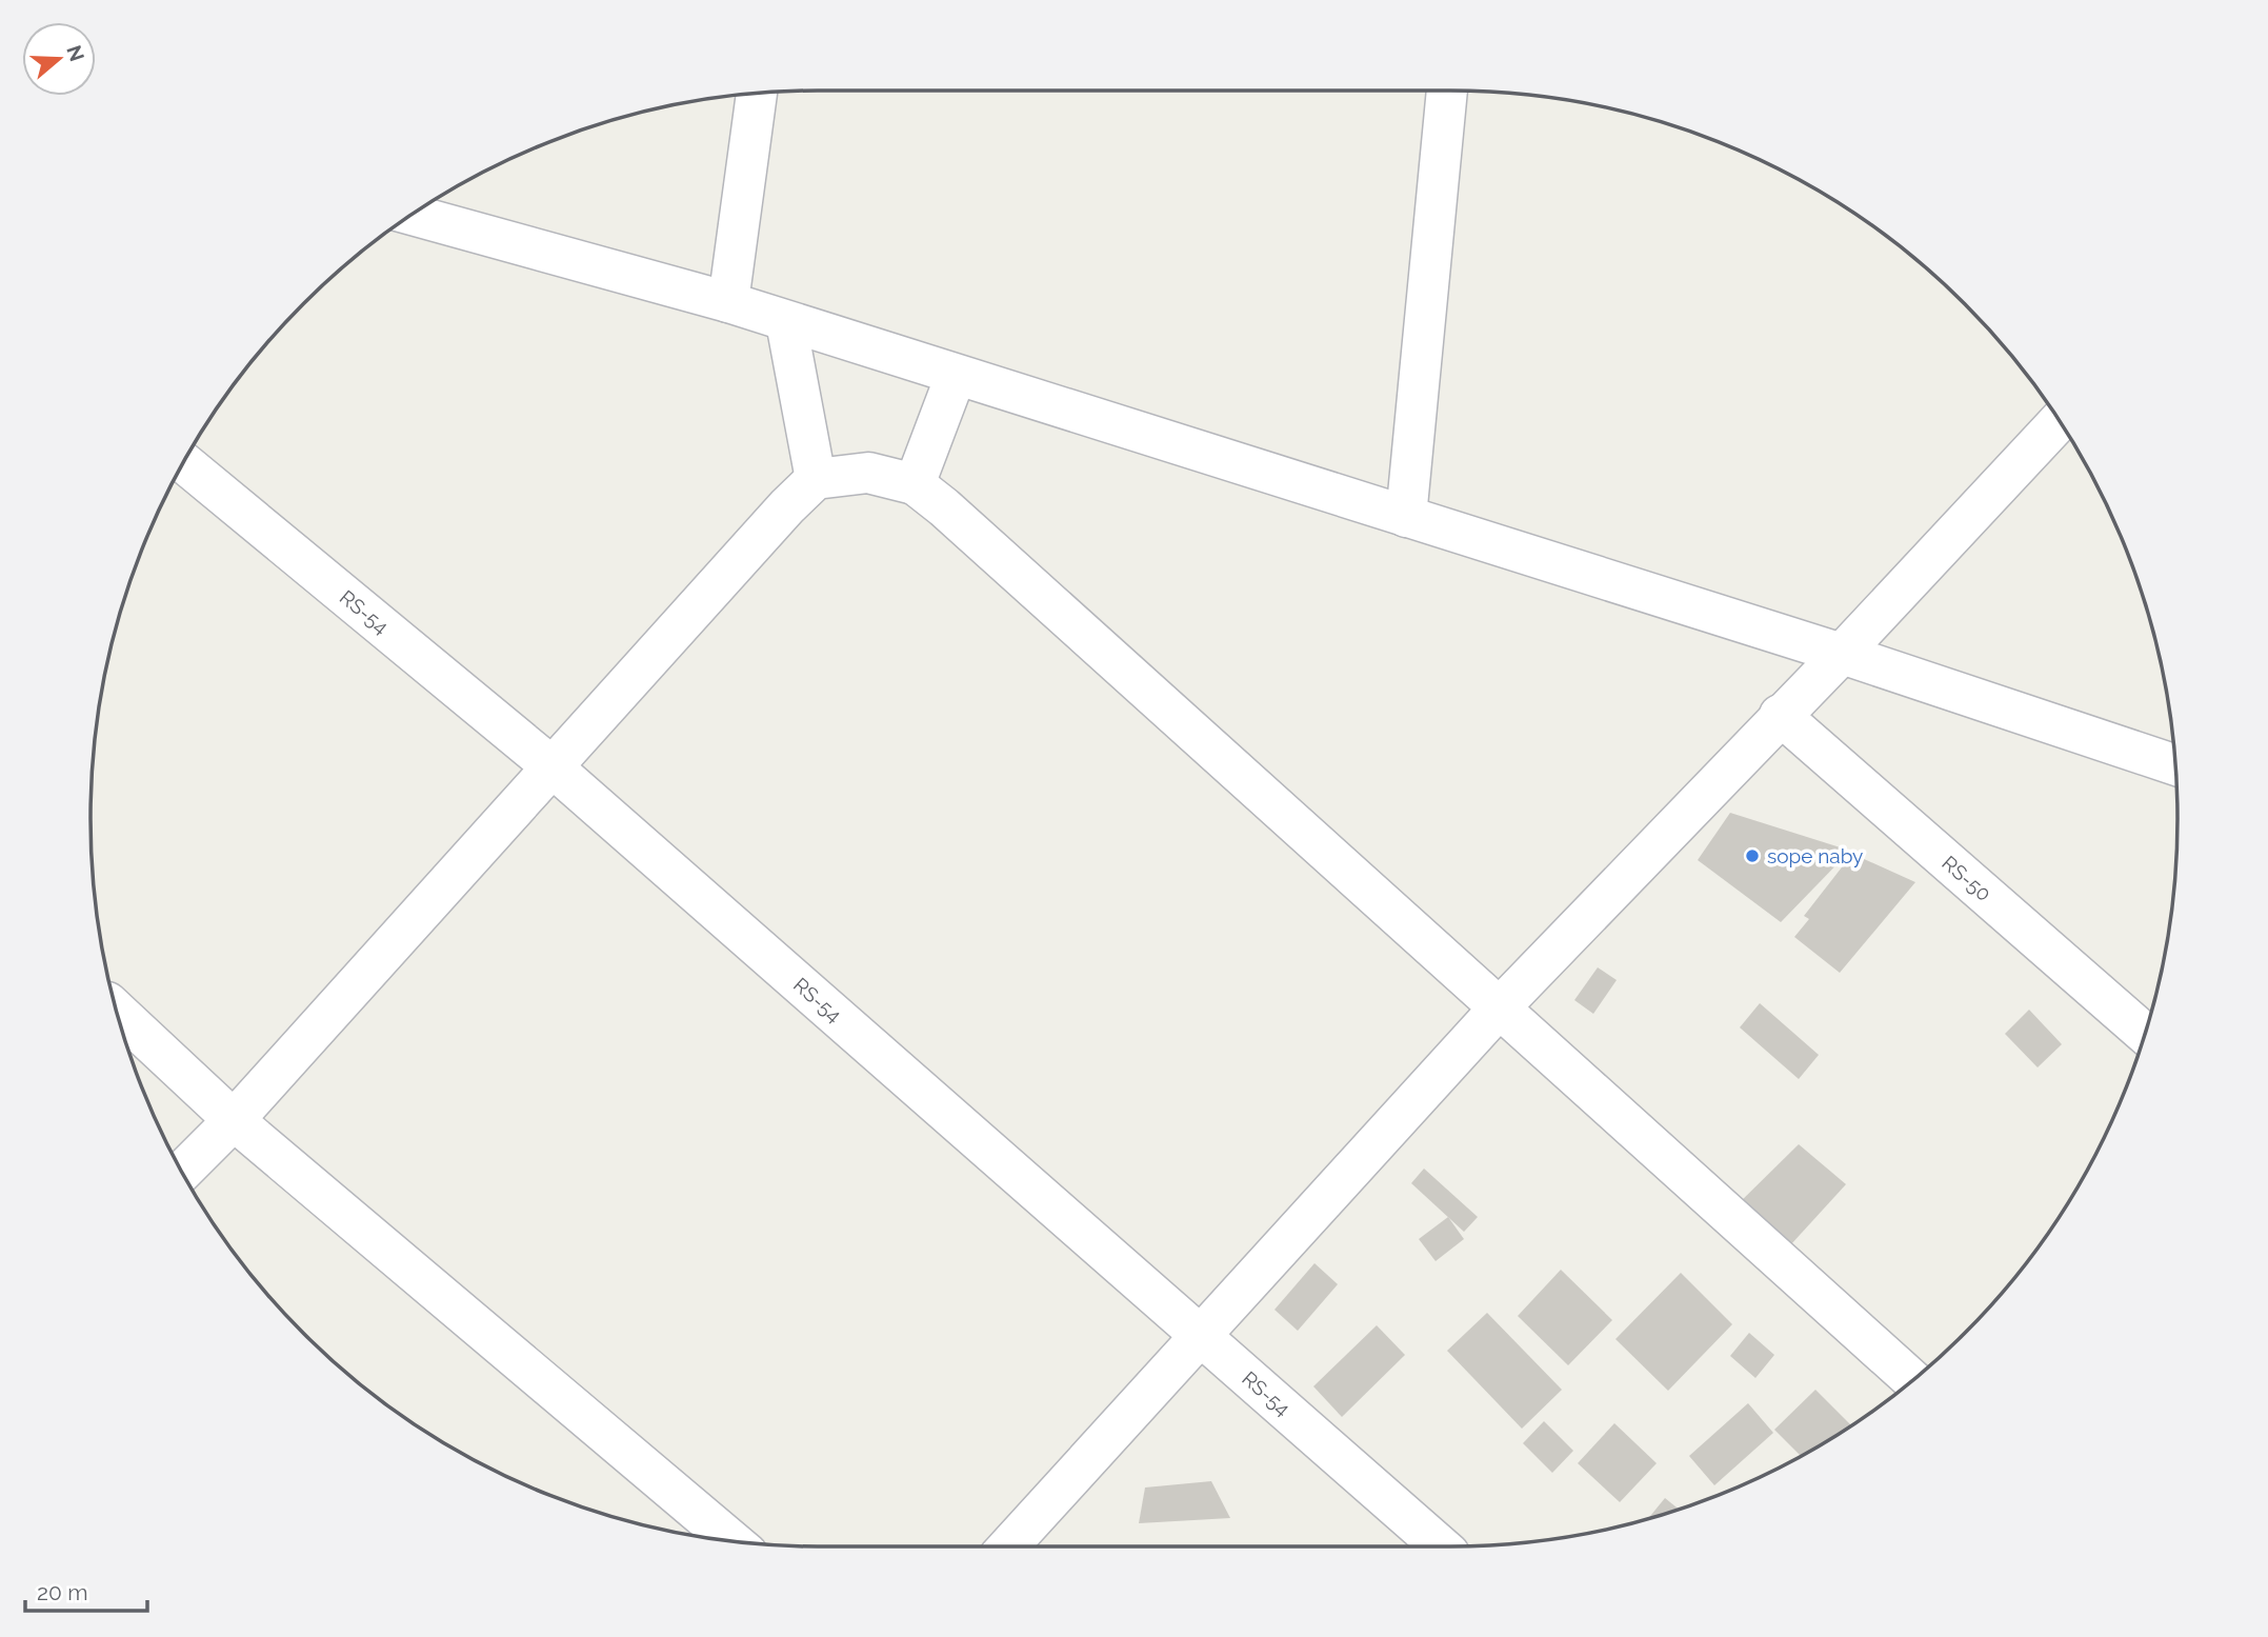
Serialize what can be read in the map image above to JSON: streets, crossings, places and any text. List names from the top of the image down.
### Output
{
  "streets": {
    "street": ["RS-54", "RS-50"]
  },
  "places": ["sope naby"],
  "scale_bar": "20 m",
  "north": "right"
}
